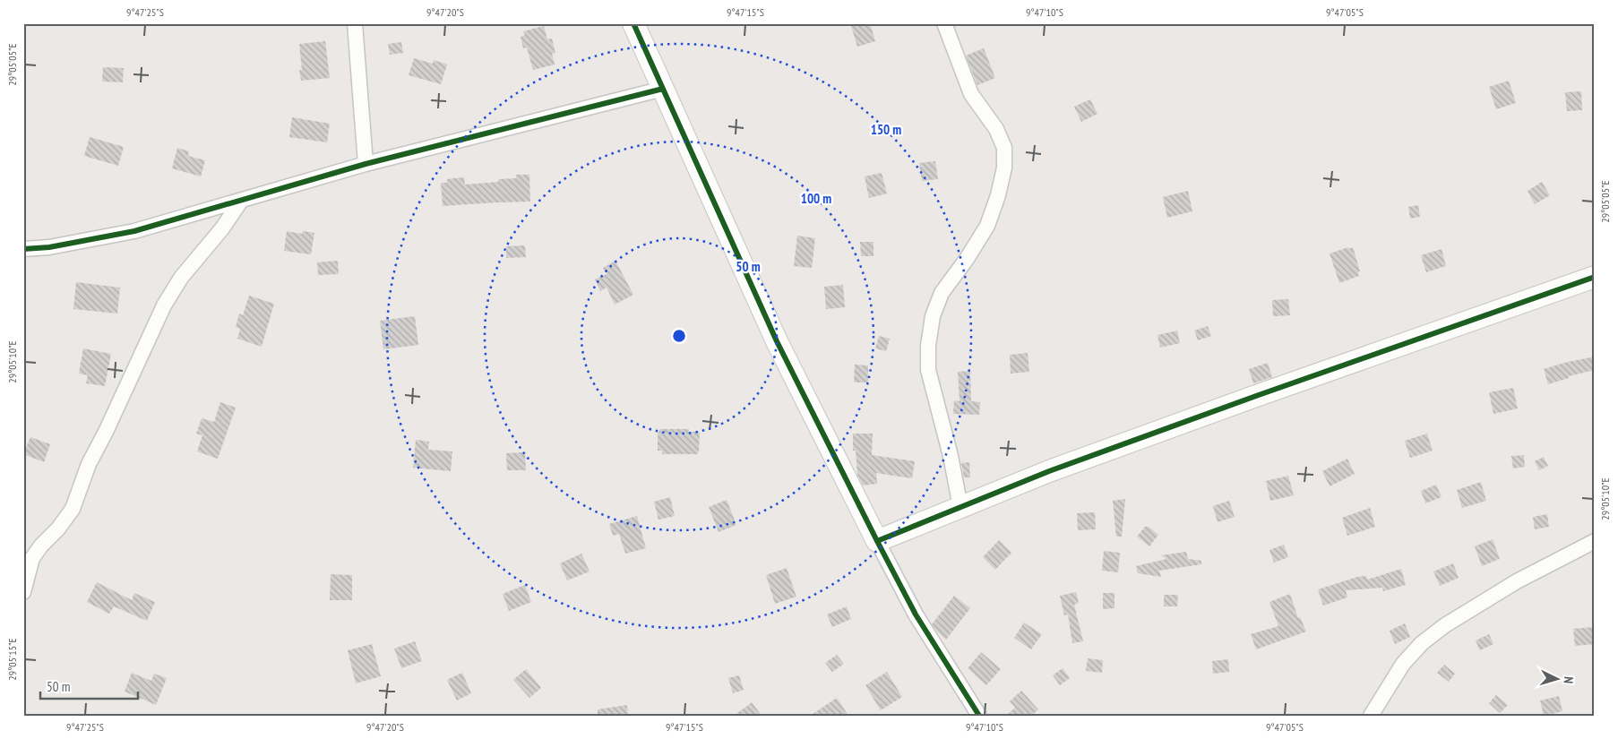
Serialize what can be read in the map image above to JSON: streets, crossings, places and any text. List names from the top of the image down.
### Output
{
  "scale_bar": "50 m",
  "north": "right",
  "coordinates": [
    "9°47'25\"S",
    "9°47'20\"S",
    "9°47'15\"S",
    "9°47'10\"S",
    "9°47'05\"S",
    "29°05'05\"E",
    "29°05'10\"E",
    "29°05'15\"E"
  ],
  "rings": ["150 m", "100 m", "50 m"]
}
